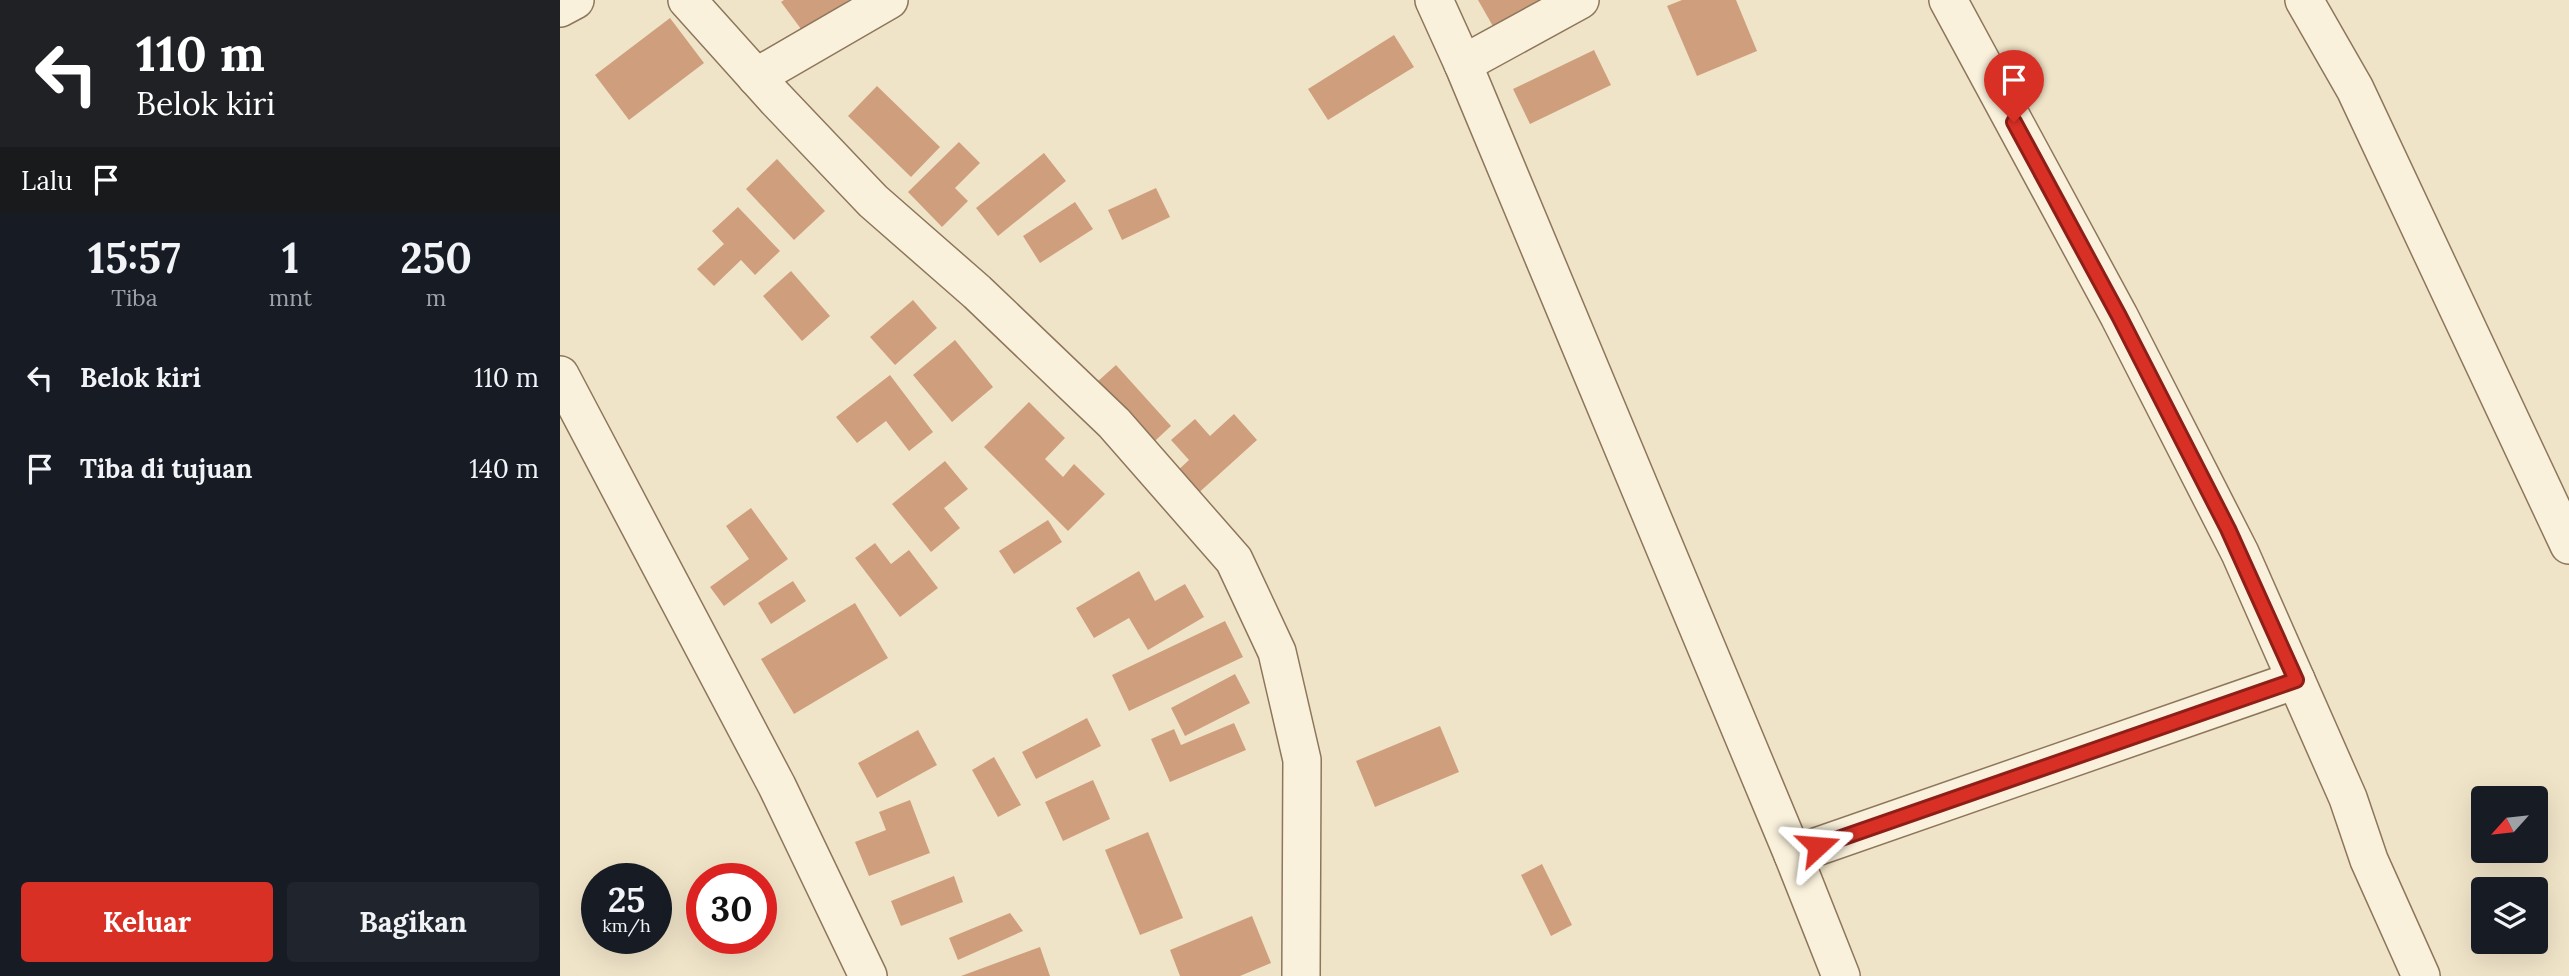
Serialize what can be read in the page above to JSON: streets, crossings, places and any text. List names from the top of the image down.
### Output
{
  "north": "bottom left",
  "page": {
    "turn": ["110 m", "Belok kiri"],
    "then": "Lalu",
    "eta": [
      "15:57",
      "Tiba",
      "1",
      "mnt",
      "250",
      "m"
    ],
    "list": [
      {
        "name": "Belok kiri",
        "value": "110 m"
      },
      {
        "name": "Tiba di tujuan",
        "value": "140 m"
      }
    ],
    "speed": "25 km/h",
    "limit": "30",
    "buttons": ["Keluar", "Bagikan"]
  }
}
